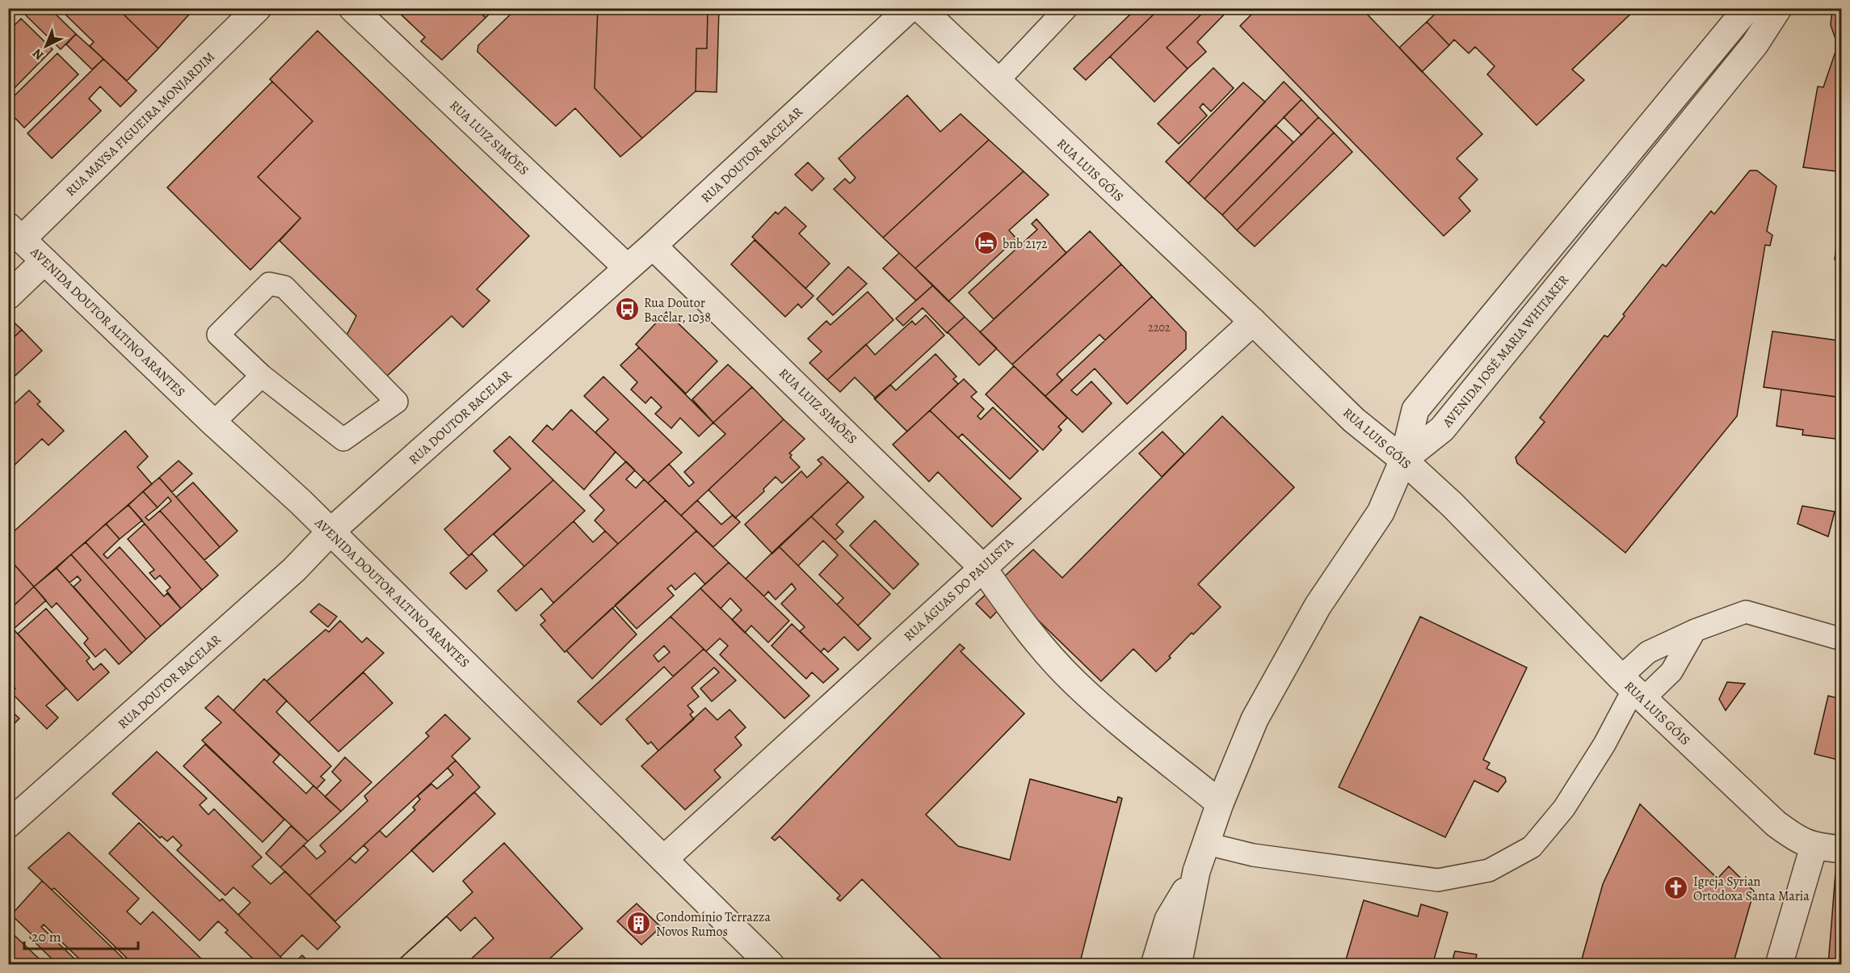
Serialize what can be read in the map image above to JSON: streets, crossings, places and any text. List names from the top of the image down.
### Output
{
  "streets": {
    "street": [
      "RUA MAYSA FIGUEIRA MONJARDIM",
      "RUA LUIZ SIMÕES",
      "RUA DOUTOR BACELAR",
      "RUA LUIS GÓIS",
      "AVENIDA DOUTOR ALTINO ARANTES",
      "AVENIDA JOSÉ MARIA WHITAKER",
      "RUA ÁGUAS DO PAULISTA"
    ]
  },
  "crossings": [
    ["RUA MAYSA FIGUEIRA MONJARDIM", "AVENIDA DOUTOR ALTINO ARANTES"],
    ["RUA LUIZ SIMÕES", "RUA DOUTOR BACELAR"],
    ["RUA LUIZ SIMÕES", "AVENIDA JOSÉ MARIA WHITAKER"],
    ["RUA LUIZ SIMÕES", "RUA ÁGUAS DO PAULISTA"],
    ["RUA DOUTOR BACELAR", "AVENIDA DOUTOR ALTINO ARANTES"],
    ["RUA LUIS GÓIS", "AVENIDA JOSÉ MARIA WHITAKER"],
    ["RUA LUIS GÓIS", "RUA ÁGUAS DO PAULISTA"],
    ["AVENIDA DOUTOR ALTINO ARANTES", "RUA ÁGUAS DO PAULISTA"]
  ],
  "places": {
    "hotel": ["bnb 2172"],
    "bus stop": ["Rua Doutor Bacelar, 1038"],
    "church": ["Igreja Syrian Ortodoxa Santa Maria"],
    "building": ["Condomínio Terrazza Novos Rumos"]
  },
  "house_numbers": ["2202"],
  "scale_bar": "20 m",
  "north": "bottom left"
}
